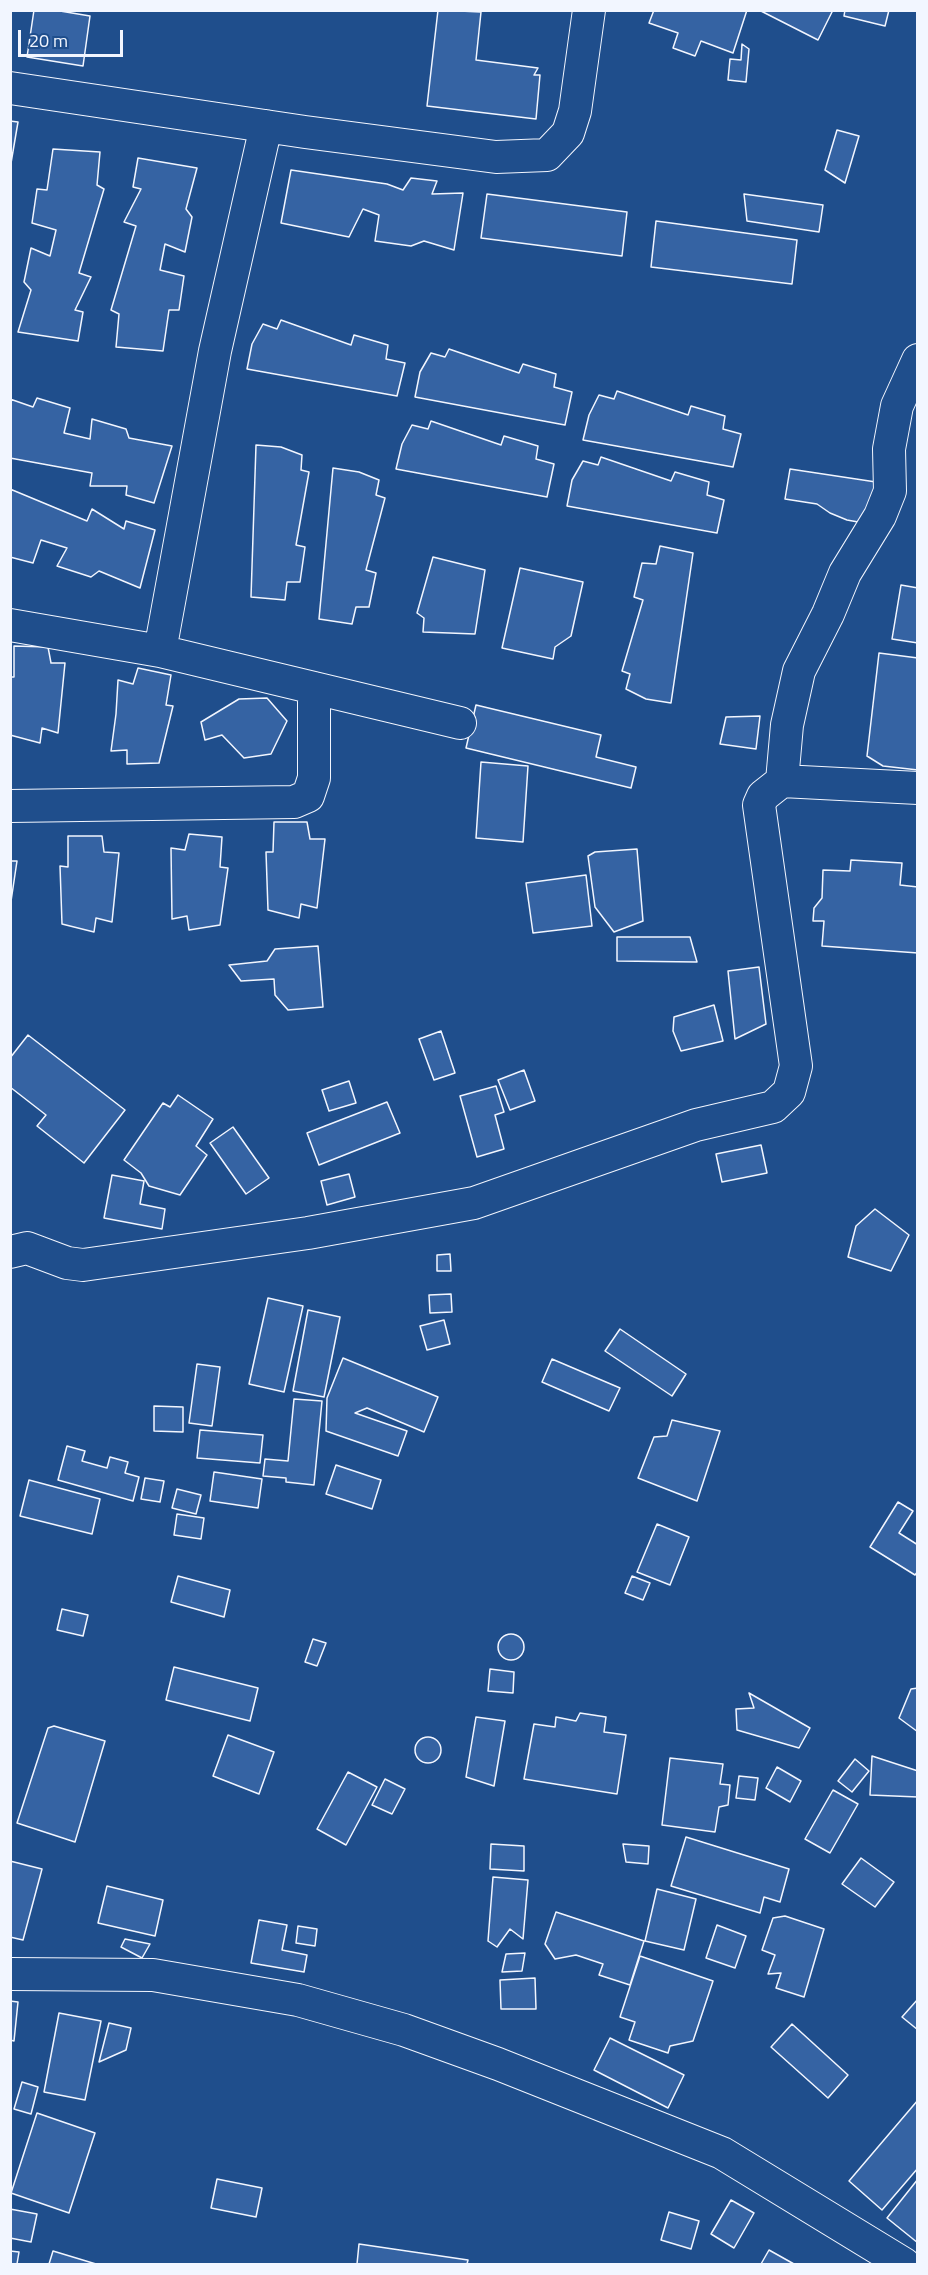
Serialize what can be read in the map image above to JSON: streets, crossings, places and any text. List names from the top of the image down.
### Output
{
  "scale_bar": "20 m"
}
